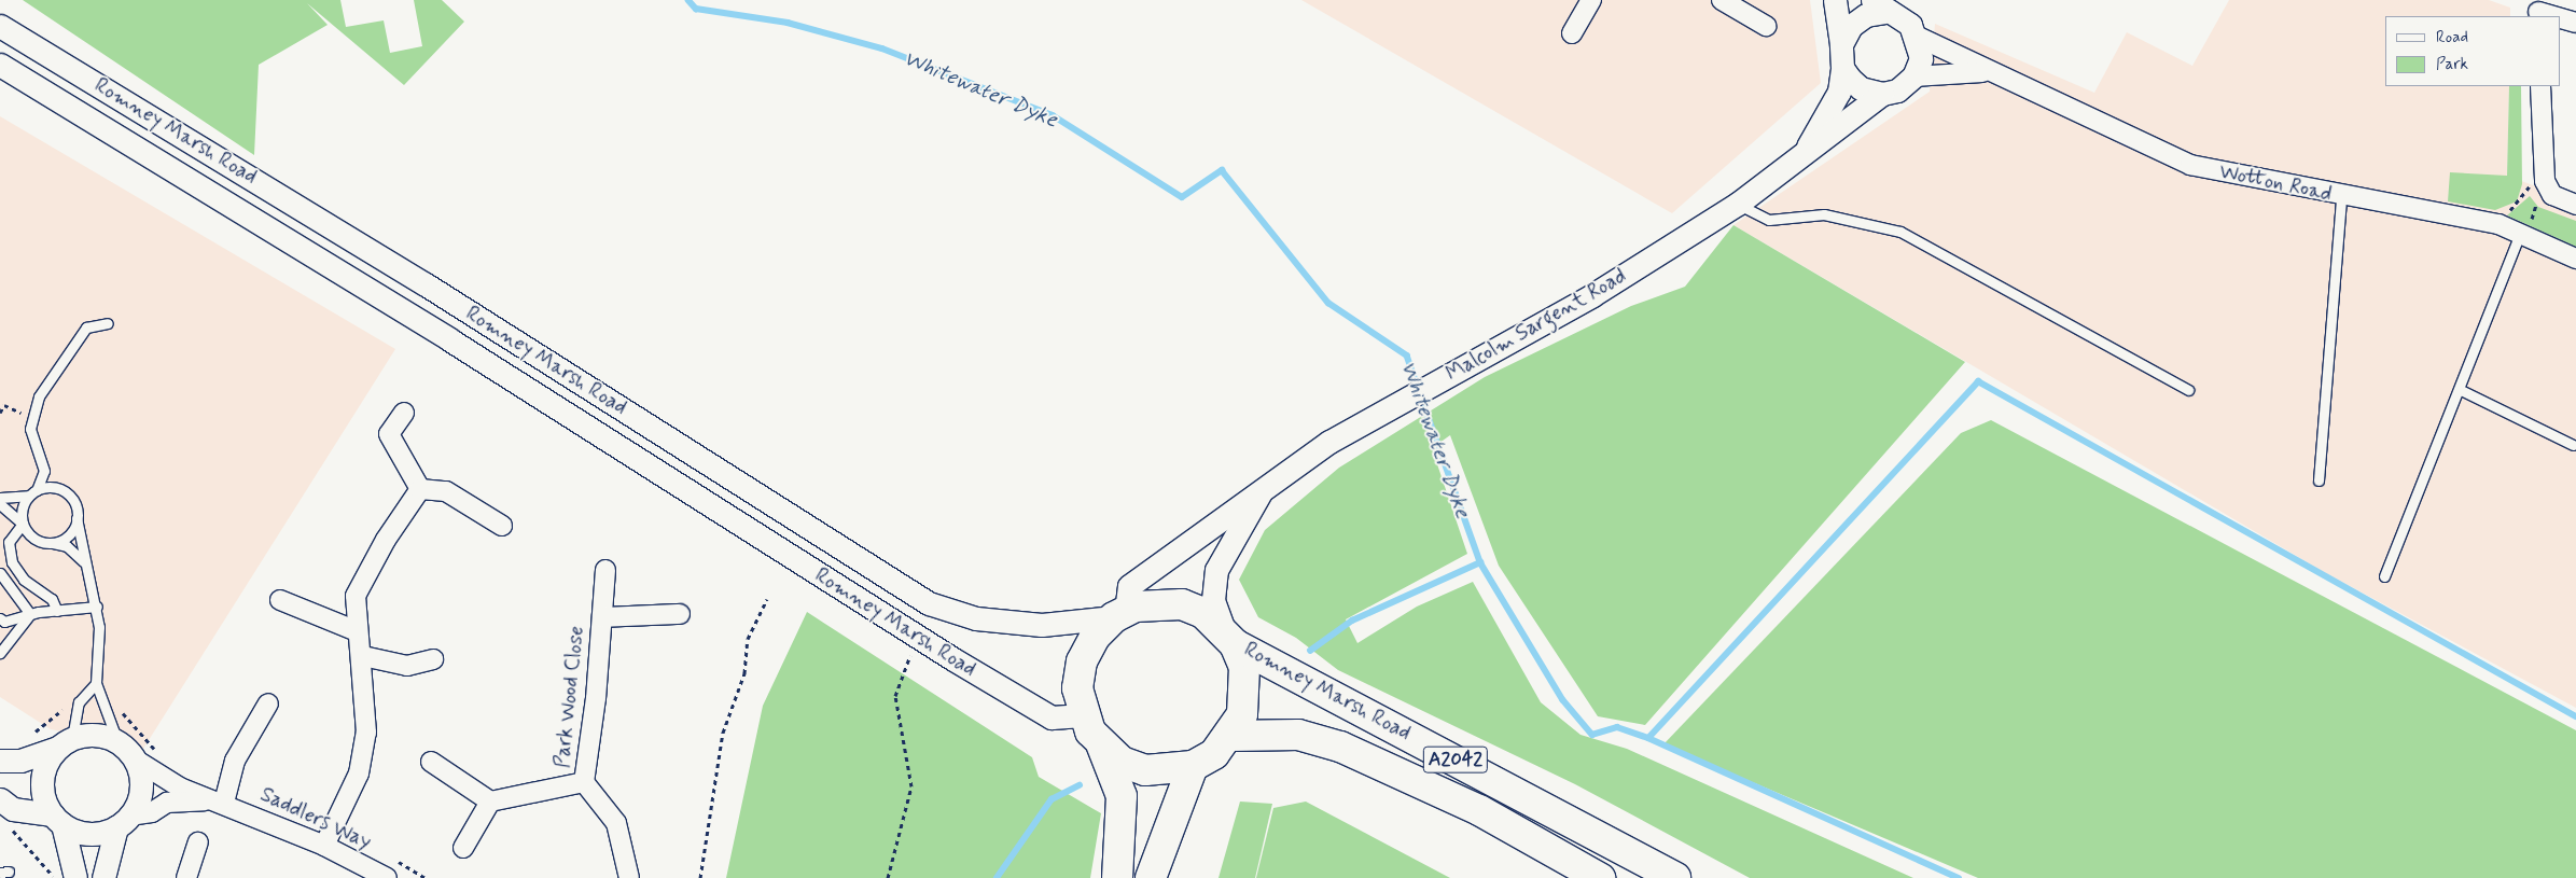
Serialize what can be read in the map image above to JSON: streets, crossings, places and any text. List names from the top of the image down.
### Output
{
  "streets": {
    "main road": ["Romney Marsh Road", "A2042"],
    "street": [
      "Wotton Road",
      "Malcolm Sargent Road",
      "Park Wood Close",
      "Saddlers Way"
    ]
  },
  "crossings": [
    ["Romney Marsh Road", "Malcolm Sargent Road"],
    ["Wotton Road", "Malcolm Sargent Road"]
  ],
  "water": ["Whitewater Dyke"],
  "legend": ["Road", "Park"]
}
